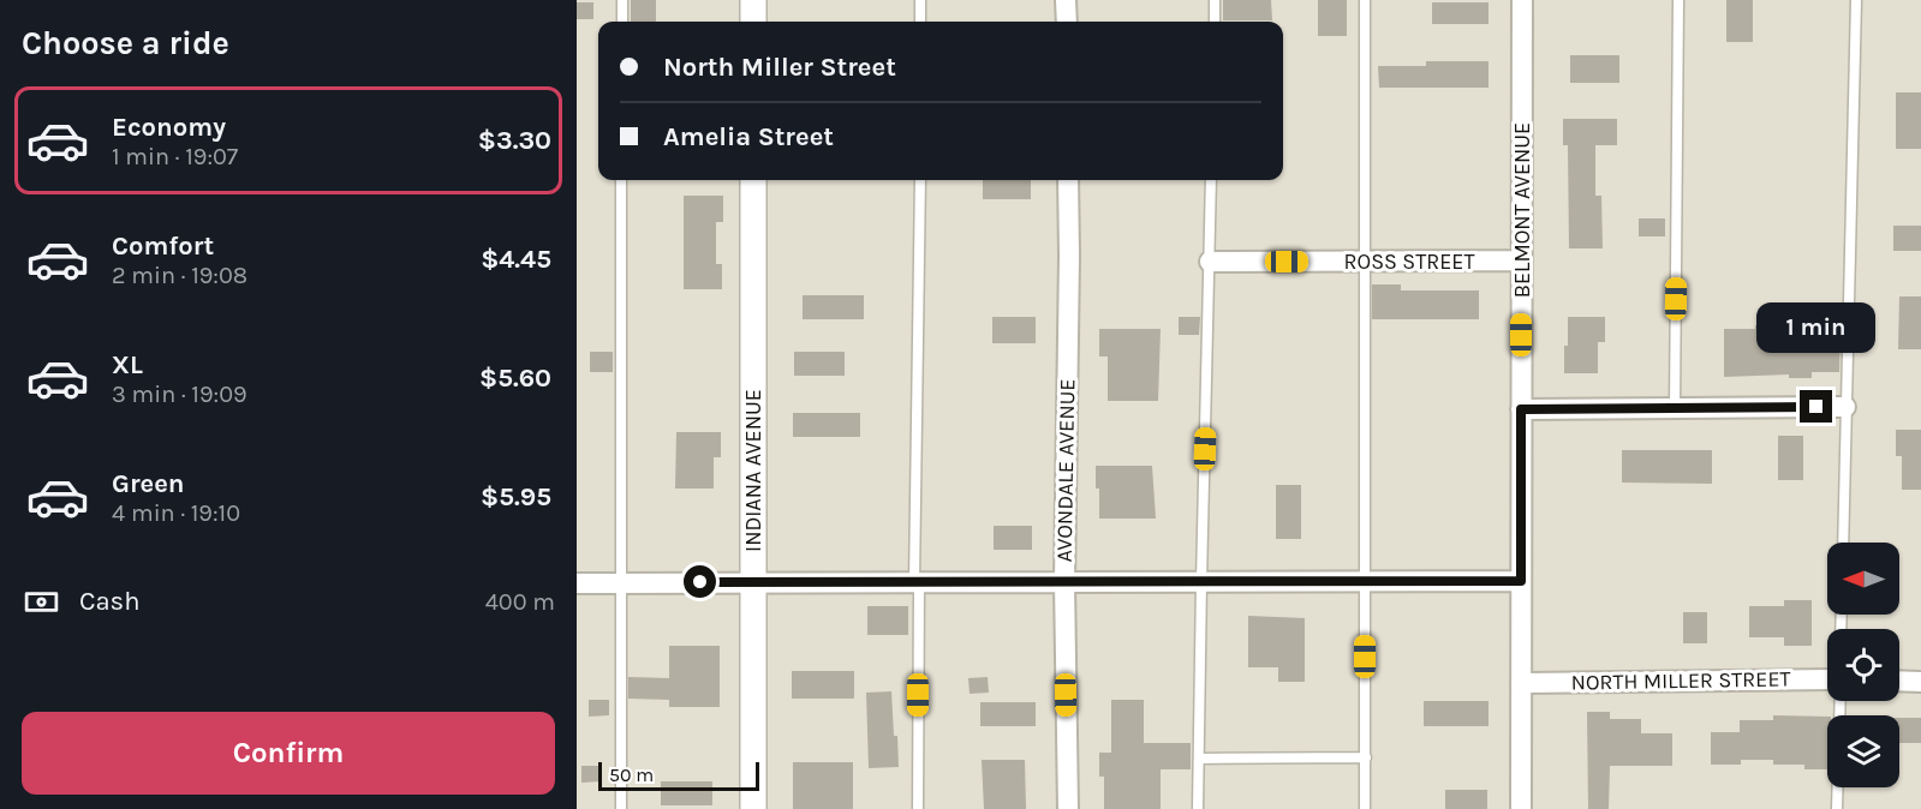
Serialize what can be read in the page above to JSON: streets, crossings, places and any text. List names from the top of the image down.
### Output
{
  "streets": {
    "street": [
      "BELMONT AVENUE",
      "ROSS STREET",
      "INDIANA AVENUE",
      "AVONDALE AVENUE",
      "NORTH MILLER STREET"
    ]
  },
  "crossings": [
    ["BELMONT AVENUE", "ROSS STREET"],
    ["BELMONT AVENUE", "NORTH MILLER STREET"]
  ],
  "scale_bar": "50 m",
  "north": "left",
  "page": {
    "heading": "Choose a ride",
    "banner": ["North Miller Street", "Amelia Street"],
    "list": [
      {
        "name": "Economy",
        "note": "1 min · 19:07",
        "value": "$3.30"
      },
      {
        "name": "Comfort",
        "note": "2 min · 19:08",
        "value": "$4.45"
      },
      {
        "name": "XL",
        "note": "3 min · 19:09",
        "value": "$5.60"
      },
      {
        "name": "Green",
        "note": "4 min · 19:10",
        "value": "$5.95"
      }
    ],
    "bubble": "1 min",
    "pay": ["Cash", "400 m"],
    "buttons": "Confirm",
    "scale": "50 m"
  }
}
